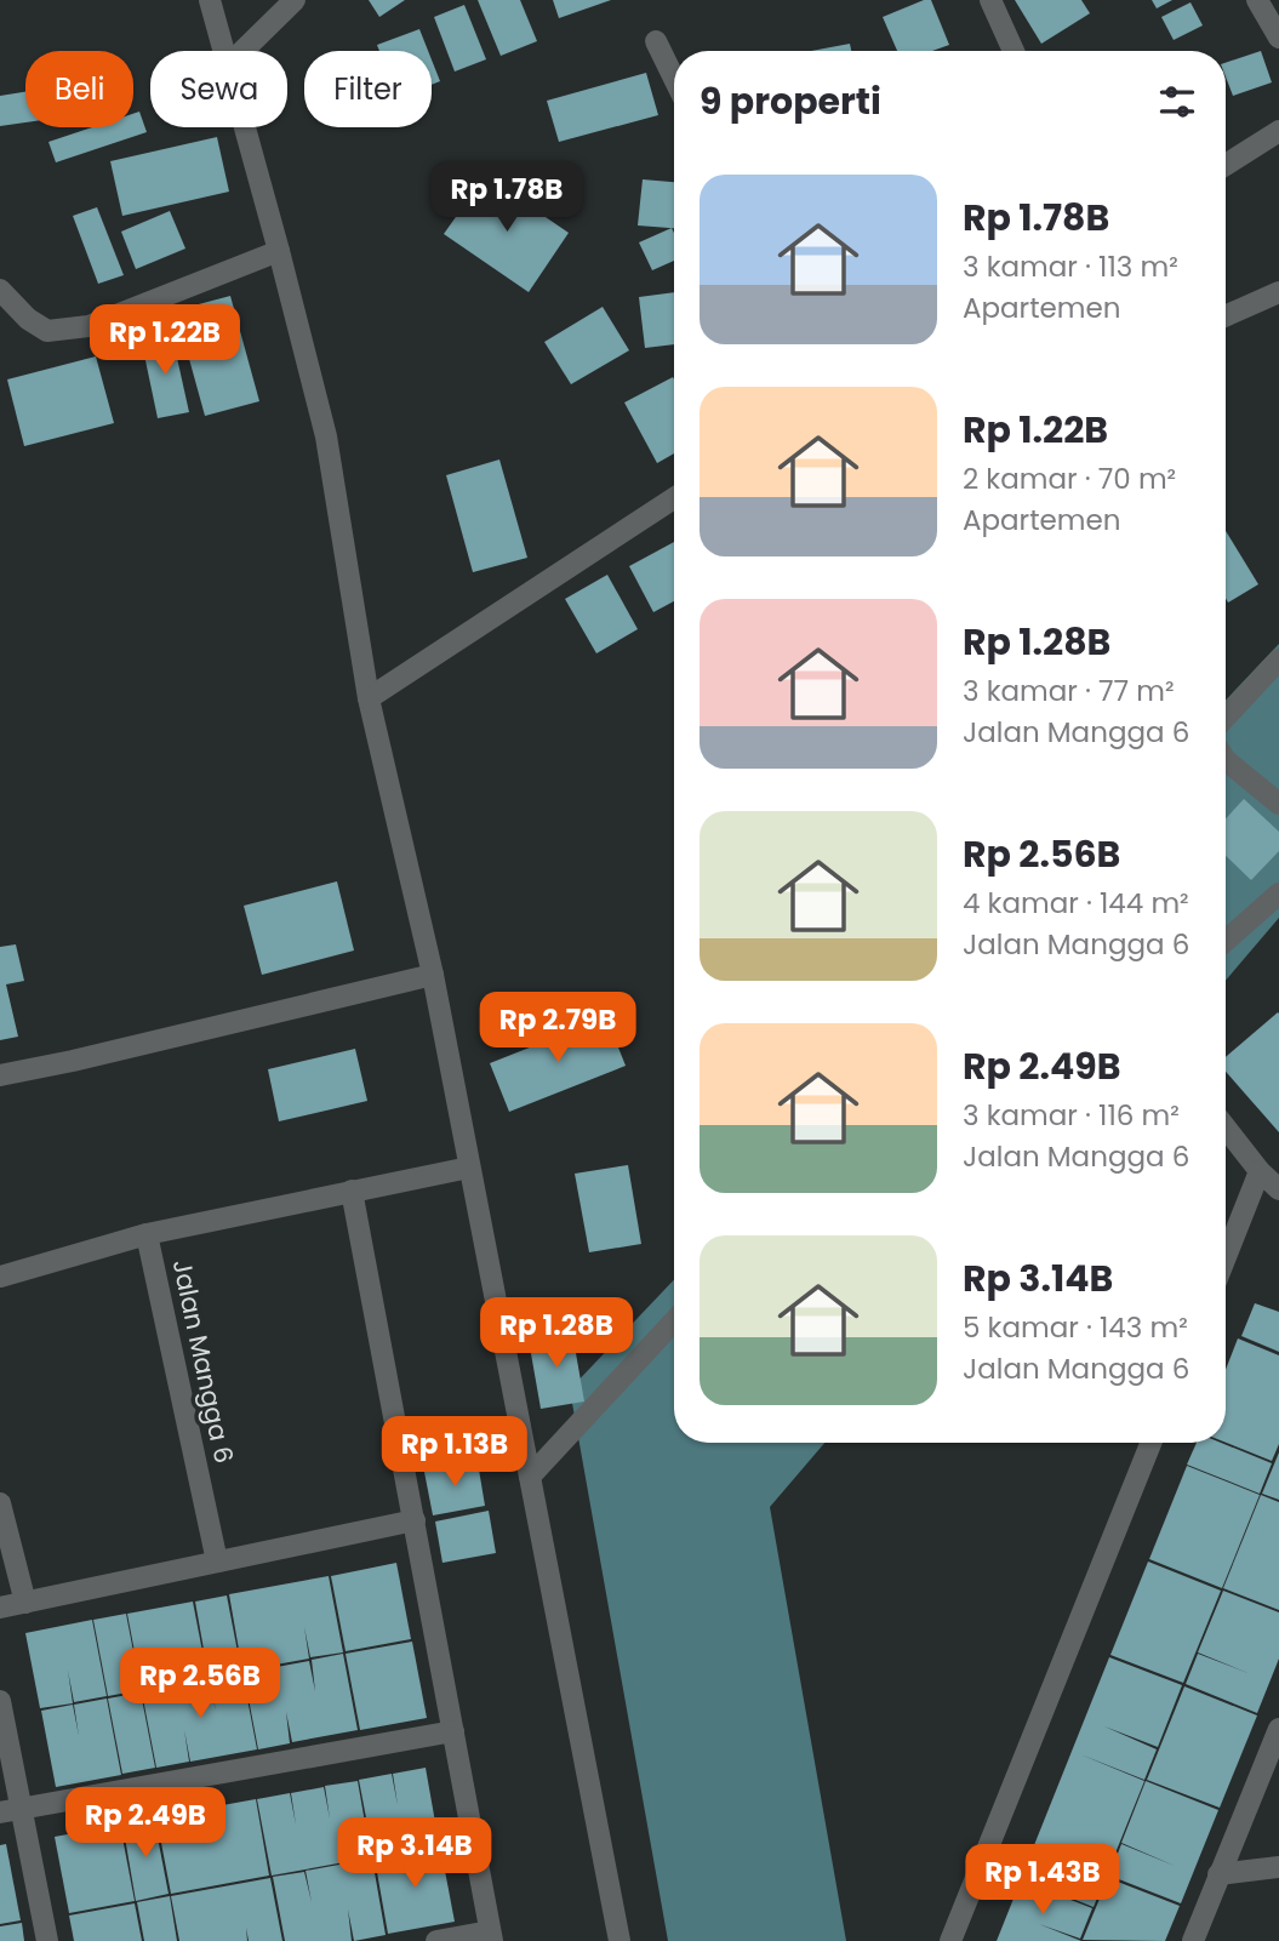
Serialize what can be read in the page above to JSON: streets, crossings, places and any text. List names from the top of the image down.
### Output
{
  "streets": {
    "street": ["Jalan Mangga 6"]
  },
  "page": {
    "chip": ["Beli", "Sewa", "Filter"],
    "heading": "9 properti",
    "list": [
      {
        "name": "Rp 1.78B",
        "note": "3 kamar · 113 m² · Apartemen"
      },
      {
        "name": "Rp 1.22B",
        "note": "2 kamar · 70 m² · Apartemen"
      },
      {
        "name": "Rp 1.28B",
        "note": "3 kamar · 77 m² · Jalan Mangga 6"
      },
      {
        "name": "Rp 2.56B",
        "note": "4 kamar · 144 m² · Jalan Mangga 6"
      },
      {
        "name": "Rp 2.49B",
        "note": "3 kamar · 116 m² · Jalan Mangga 6"
      },
      {
        "name": "Rp 3.14B",
        "note": "5 kamar · 143 m² · Jalan Mangga 6"
      }
    ],
    "price": [
      "Rp 1.78B",
      "Rp 1.22B",
      "Rp 2.79B",
      "Rp 1.28B",
      "Rp 1.13B",
      "Rp 2.56B",
      "Rp 2.49B",
      "Rp 3.14B",
      "Rp 1.43B"
    ]
  }
}
